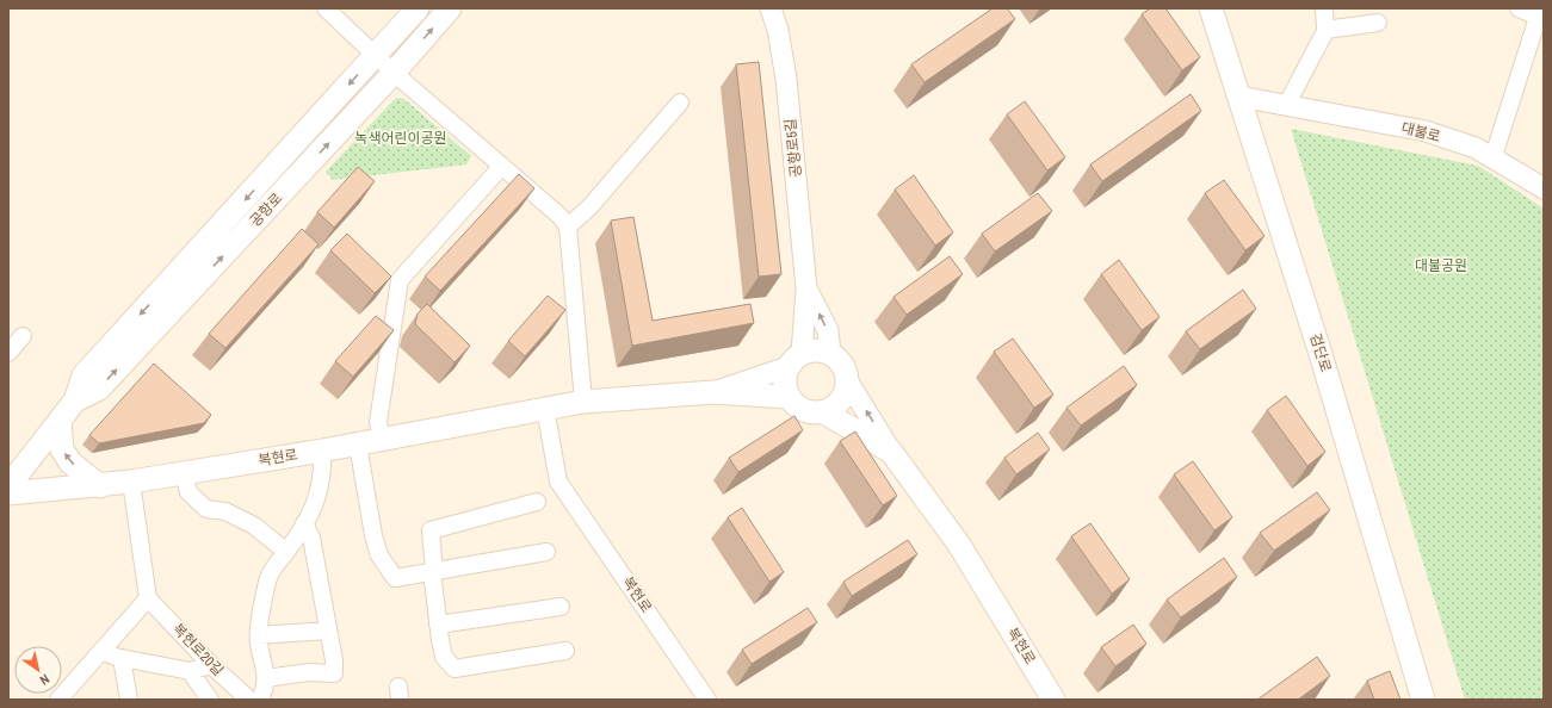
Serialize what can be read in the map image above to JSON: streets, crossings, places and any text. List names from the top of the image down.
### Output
{
  "streets": {
    "main road": ["공항로", "검단로", "복현로"],
    "street": ["대불로", "공항로5길", "복현로20길"]
  },
  "crossings": [
    ["대불로", "검단로"]
  ],
  "parks": ["녹색어린이공원", "대불공원"],
  "north": "bottom right"
}
